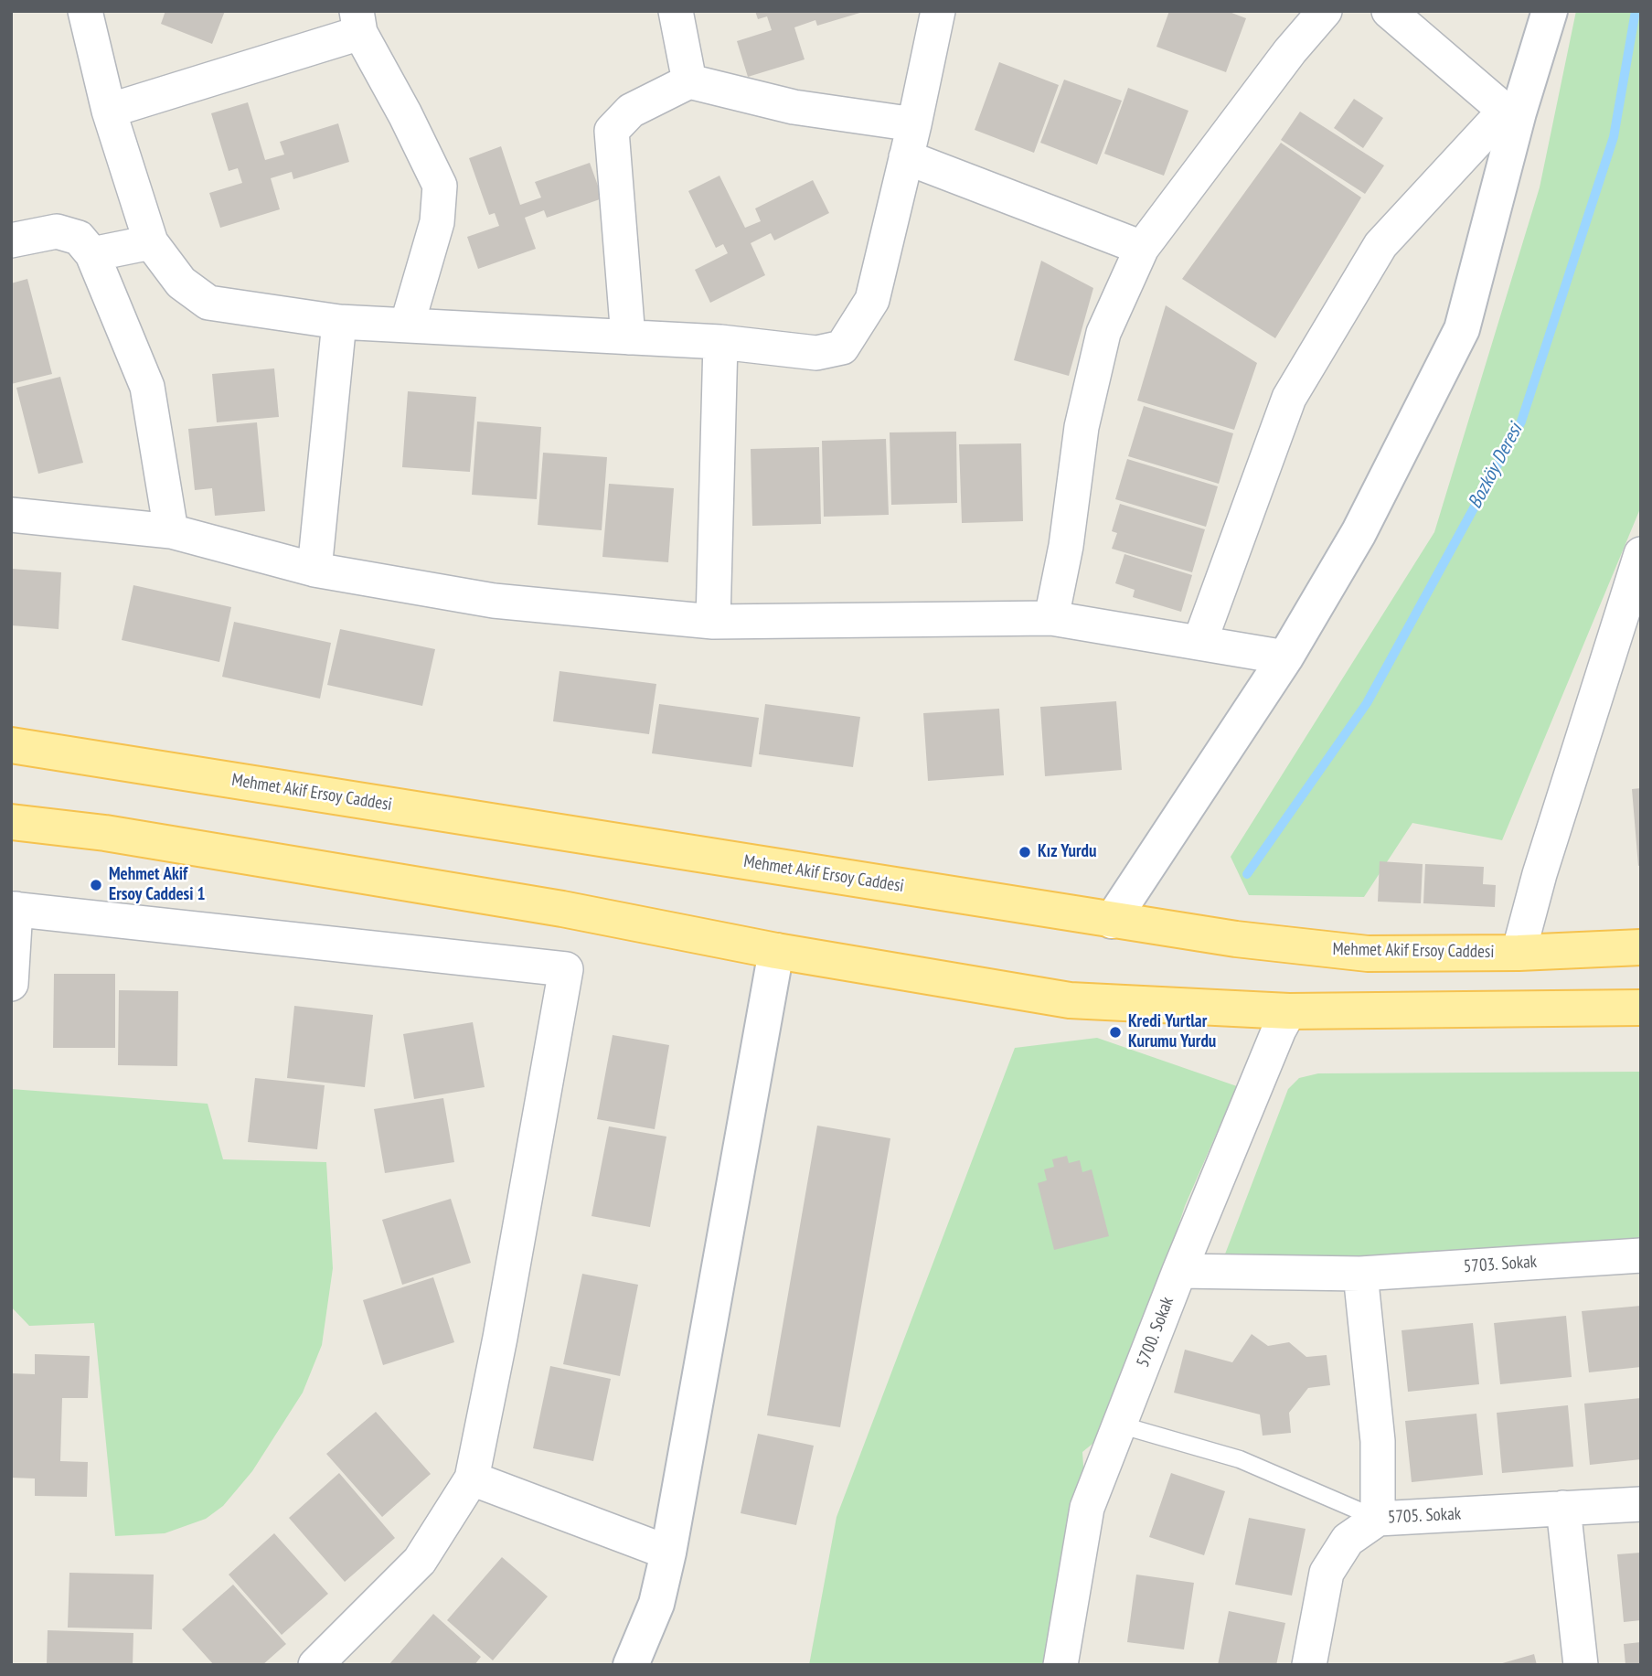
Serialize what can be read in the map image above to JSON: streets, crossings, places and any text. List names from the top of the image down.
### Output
{
  "streets": {
    "main road": ["Mehmet Akif Ersoy Caddesi"],
    "street": ["5703. Sokak", "5700. Sokak", "5705. Sokak"]
  },
  "crossings": [
    ["5703. Sokak", "5700. Sokak"]
  ],
  "water": ["Bozköy Deresi"],
  "places": ["Kız Yurdu", "Mehmet Akif Ersoy Caddesi 1", "Kredi Yurtlar Kurumu Yurdu"]
}
